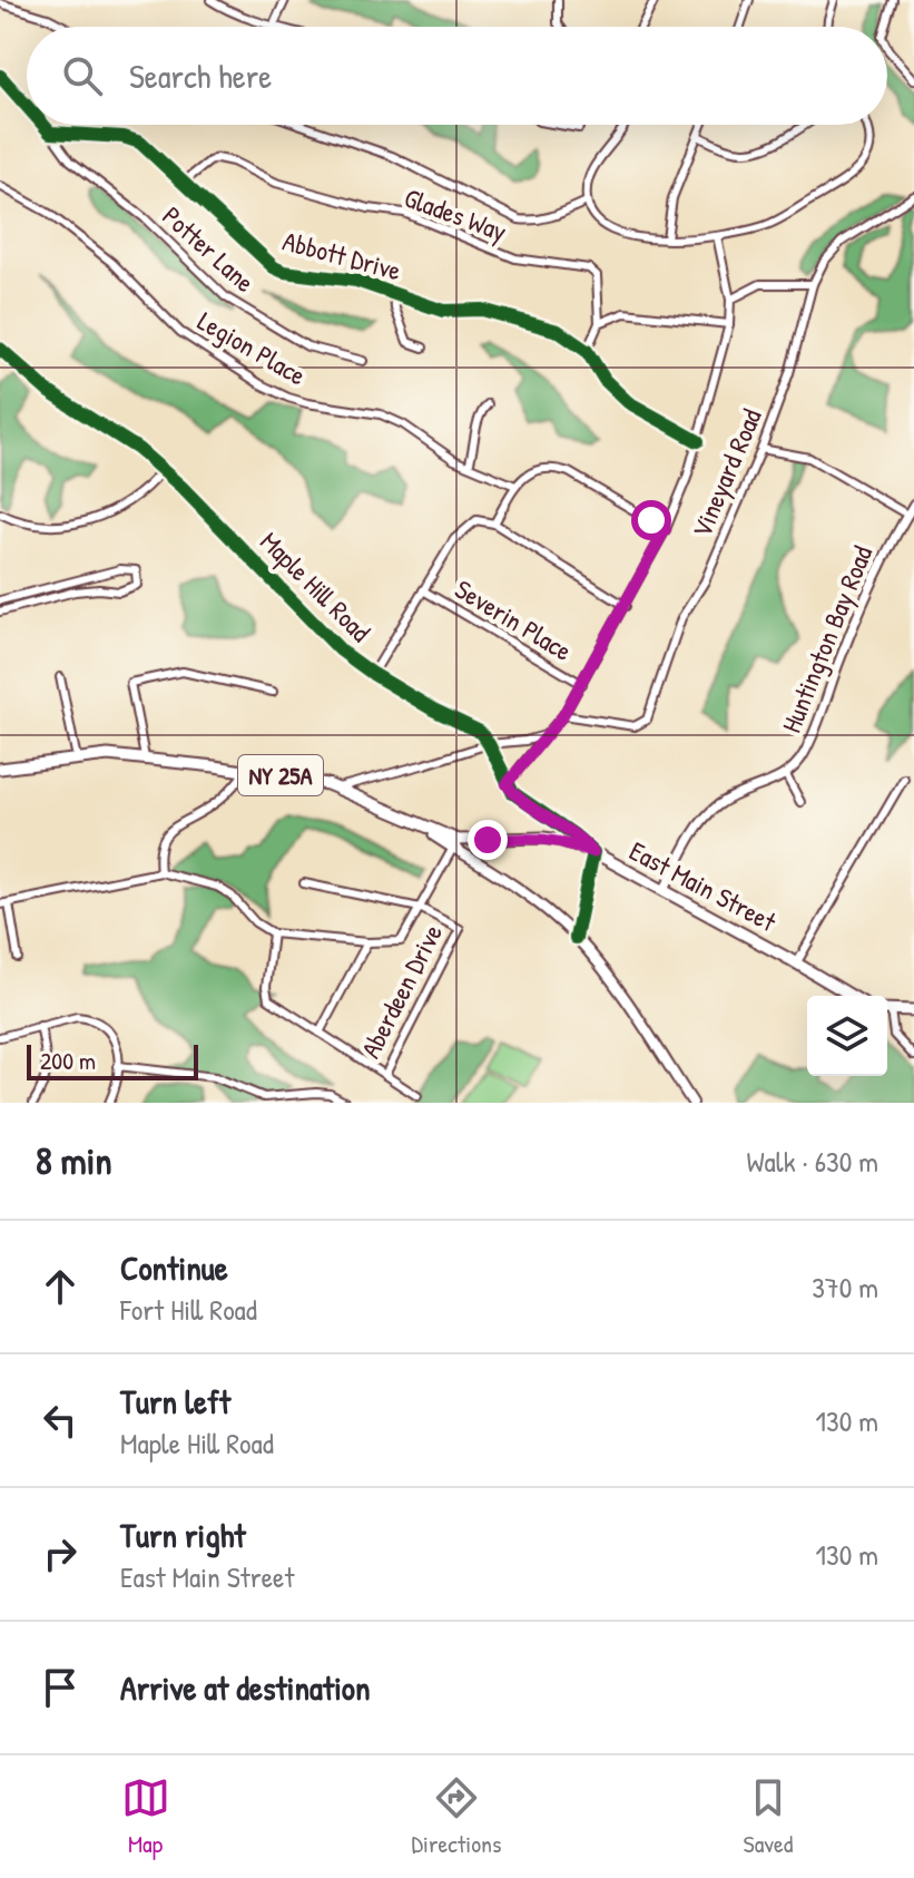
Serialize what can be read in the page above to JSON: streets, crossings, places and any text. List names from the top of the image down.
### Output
{
  "streets": {
    "main road": ["NY 25A", "East Main Street"],
    "street": [
      "Glades Way",
      "Potter Lane",
      "Abbott Drive",
      "Legion Place",
      "Vineyard Road",
      "Maple Hill Road",
      "Severin Place",
      "Huntington Bay Road",
      "Aberdeen Drive"
    ]
  },
  "crossings": [
    ["Glades Way", "Abbott Drive"],
    ["Potter Lane", "Abbott Drive"]
  ],
  "scale_bar": "200 m",
  "page": {
    "search": "Search here",
    "scale": "200 m",
    "heading": ["8 min", "Walk · 630 m"],
    "list": [
      ["Continue", "Fort Hill Road", "370 m"],
      ["Turn left", "Maple Hill Road", "130 m"],
      ["Turn right", "East Main Street", "130 m"],
      "Arrive at destination"
    ],
    "nav": ["Map", "Directions", "Saved"]
  }
}
